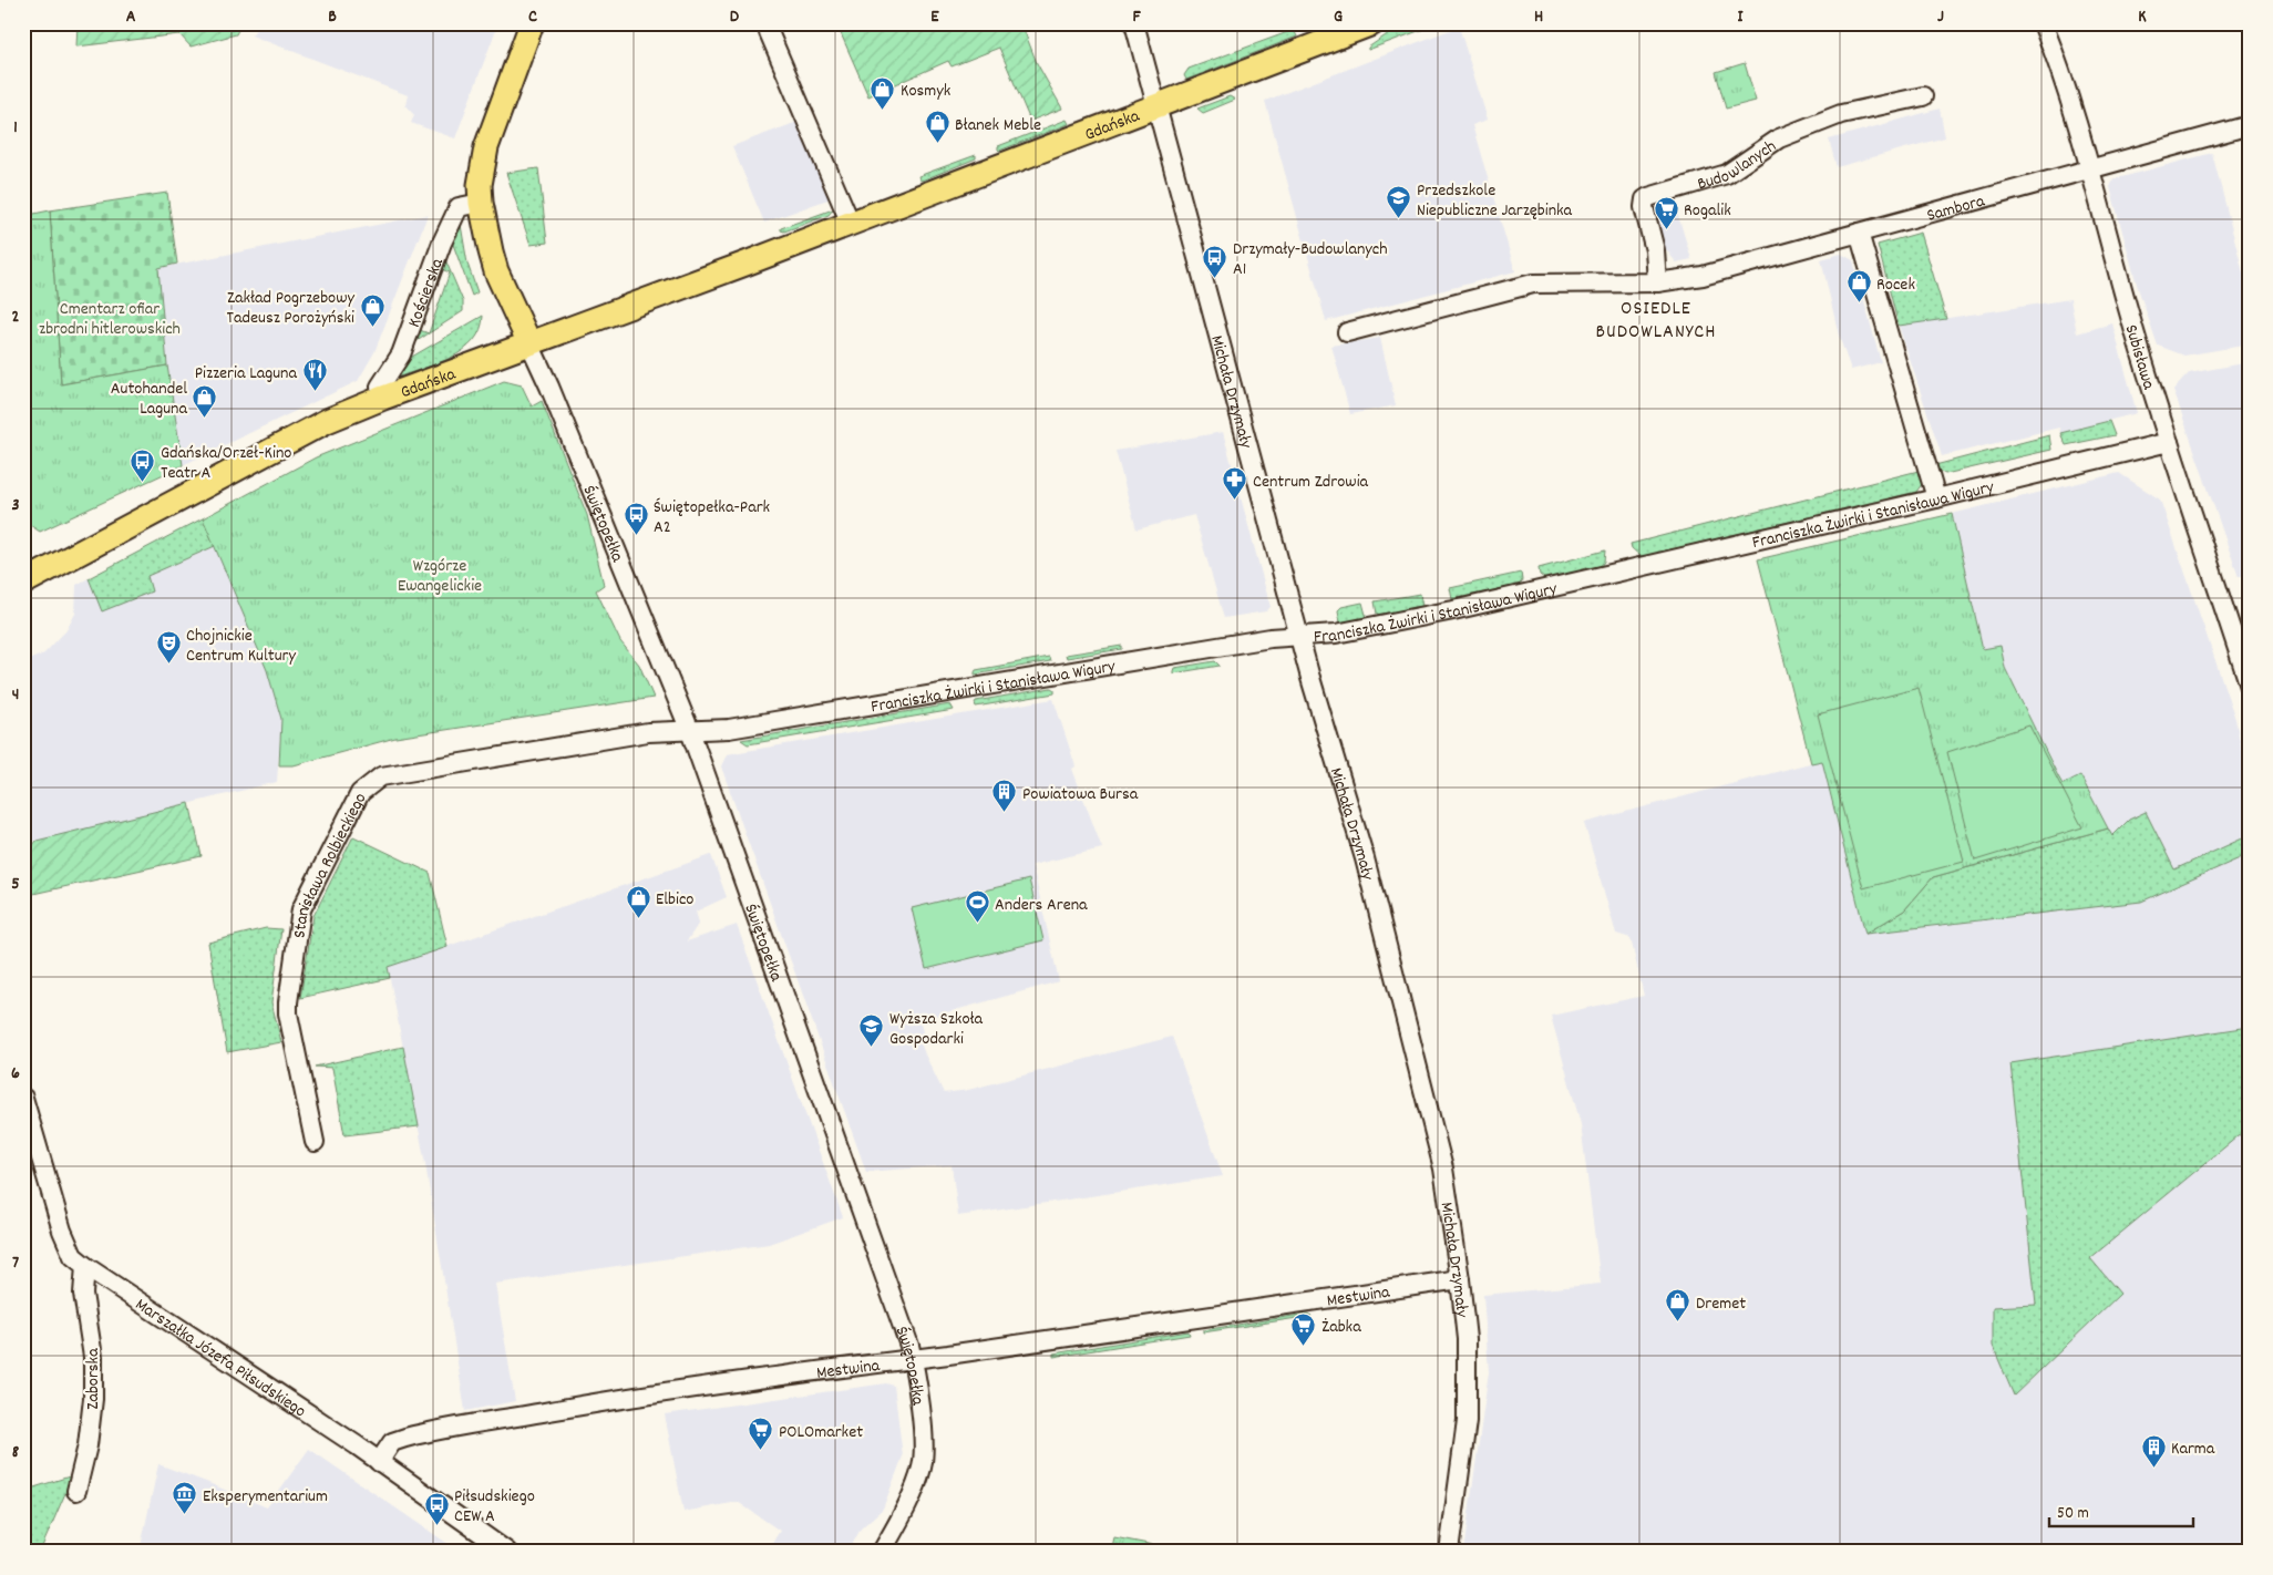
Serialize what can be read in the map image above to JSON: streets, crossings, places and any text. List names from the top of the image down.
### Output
{
  "streets": {
    "main road": ["Gdańska"],
    "street": [
      "Budowlanych",
      "Sambora",
      "Kościerska",
      "Subisława",
      "Michała Drzymały",
      "Franciszka Żwirki i Stanisława Wigury",
      "Świętopełka",
      "Stanisława Rolbieckiego",
      "Mestwina",
      "Marszałka Józefa Piłsudskiego",
      "Zaborska"
    ]
  },
  "crossings": [
    ["Gdańska", "Kościerska"],
    ["Gdańska", "Michała Drzymały"],
    ["Gdańska", "Świętopełka"],
    ["Budowlanych", "Sambora"],
    ["Sambora", "Subisława"],
    ["Subisława", "Franciszka Żwirki i Stanisława Wigury"],
    ["Michała Drzymały", "Franciszka Żwirki i Stanisława Wigury"],
    ["Michała Drzymały", "Mestwina"],
    ["Franciszka Żwirki i Stanisława Wigury", "Świętopełka"],
    ["Franciszka Żwirki i Stanisława Wigury", "Stanisława Rolbieckiego"],
    ["Świętopełka", "Stanisława Rolbieckiego"],
    ["Świętopełka", "Mestwina"],
    ["Mestwina", "Marszałka Józefa Piłsudskiego"],
    ["Marszałka Józefa Piłsudskiego", "Zaborska"]
  ],
  "districts": ["OSIEDLE BUDOWLANYCH"],
  "parks": ["Cmentarz ofiar zbrodni hitlerowskich", "Wzgórze Ewangelickie"],
  "places": {
    "shop": [
      "Kosmyk",
      "Błanek Meble",
      "Rocek",
      "Zakład Pogrzebowy Tadeusz Porożyński",
      "Autohandel Laguna",
      "Elbico",
      "Dremet"
    ],
    "school or university": ["Przedszkole Niepubliczne Jarzębinka", "Wyższa Szkoła Gospodarki"],
    "supermarket": ["Rogalik", "Żabka", "POLOmarket"],
    "bus stop": [
      "Drzymały-Budowlanych A1",
      "Gdańska/Orzeł-Kino Teatr A",
      "Świętopełka-Park A2",
      "Piłsudskiego CEW A"
    ],
    "restaurant": ["Pizzeria Laguna"],
    "pharmacy": ["Centrum Zdrowia"],
    "theatre": ["Chojnickie Centrum Kultury"],
    "building": ["Powiatowa Bursa", "Karma"],
    "sports": ["Anders Arena"],
    "museum": ["Eksperymentarium"]
  },
  "scale_bar": "50 m",
  "grid": {
    "columns": [
      "A",
      "B",
      "C",
      "D",
      "E",
      "F",
      "G",
      "H",
      "I",
      "J",
      "K"
    ],
    "rows": [
      "1",
      "2",
      "3",
      "4",
      "5",
      "6",
      "7",
      "8"
    ]
  }
}
